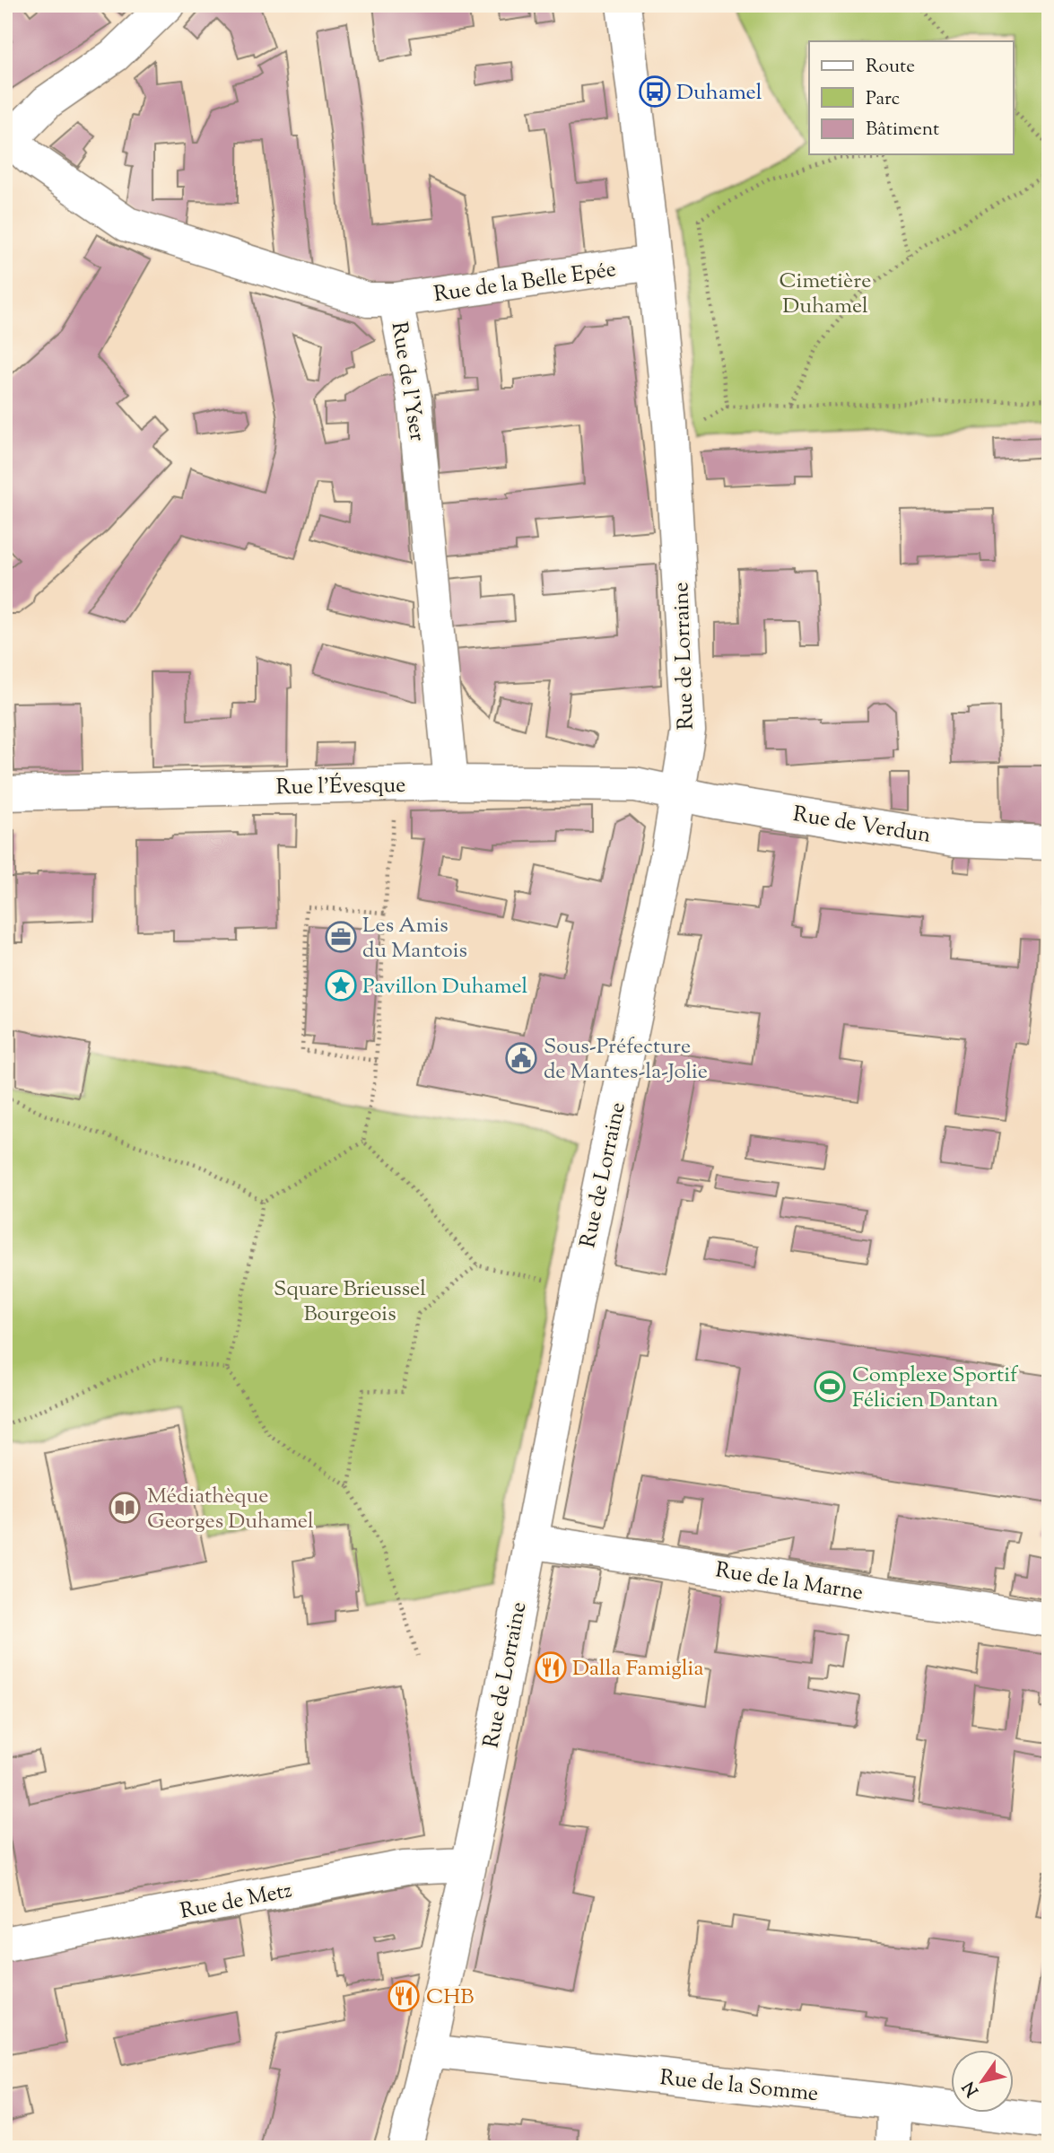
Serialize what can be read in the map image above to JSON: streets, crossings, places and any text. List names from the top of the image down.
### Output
{
  "streets": {
    "street": [
      "Rue de la Belle Epée",
      "Rue de l'Yser",
      "Rue de Lorraine",
      "Rue l'Évesque",
      "Rue de Verdun",
      "Rue de la Marne",
      "Rue de Metz",
      "Rue de la Somme"
    ]
  },
  "crossings": [
    ["Rue de la Belle Epée", "Rue de l'Yser"],
    ["Rue de la Belle Epée", "Rue de Lorraine"],
    ["Rue de l'Yser", "Rue l'Évesque"],
    ["Rue de Lorraine", "Rue l'Évesque"],
    ["Rue de Lorraine", "Rue de Verdun"],
    ["Rue de Lorraine", "Rue de la Marne"],
    ["Rue de Lorraine", "Rue de Metz"],
    ["Rue de Lorraine", "Rue de la Somme"],
    ["Rue l'Évesque", "Rue de Verdun"]
  ],
  "parks": ["Cimetière Duhamel", "Square Brieussel Bourgeois"],
  "places": {
    "bus stop": ["Duhamel"],
    "office": ["Les Amis du Mantois"],
    "place": ["Pavillon Duhamel"],
    "public building": ["Sous-Préfecture de Mantes-la-Jolie"],
    "sports": ["Complexe Sportif Félicien Dantan"],
    "library": ["Médiathèque Georges Duhamel"],
    "restaurant": ["Dalla Famiglia", "CHB"]
  },
  "legend": ["Route", "Parc", "Bâtiment"],
  "north": "bottom left"
}
